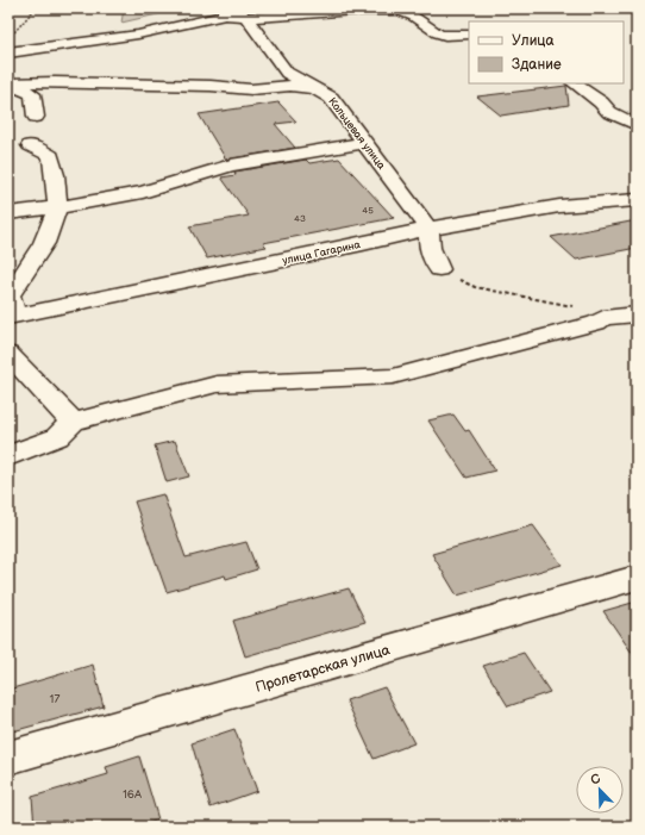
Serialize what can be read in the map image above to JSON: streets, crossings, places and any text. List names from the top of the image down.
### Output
{
  "streets": {
    "street": ["Кольцевая улица", "улица Гагарина", "Пролетарская улица"]
  },
  "crossings": [
    ["Кольцевая улица", "улица Гагарина"]
  ],
  "house_numbers": [
    "45",
    "43",
    "17",
    "16А"
  ],
  "legend": ["Улица", "Здание"],
  "north": "top left"
}
